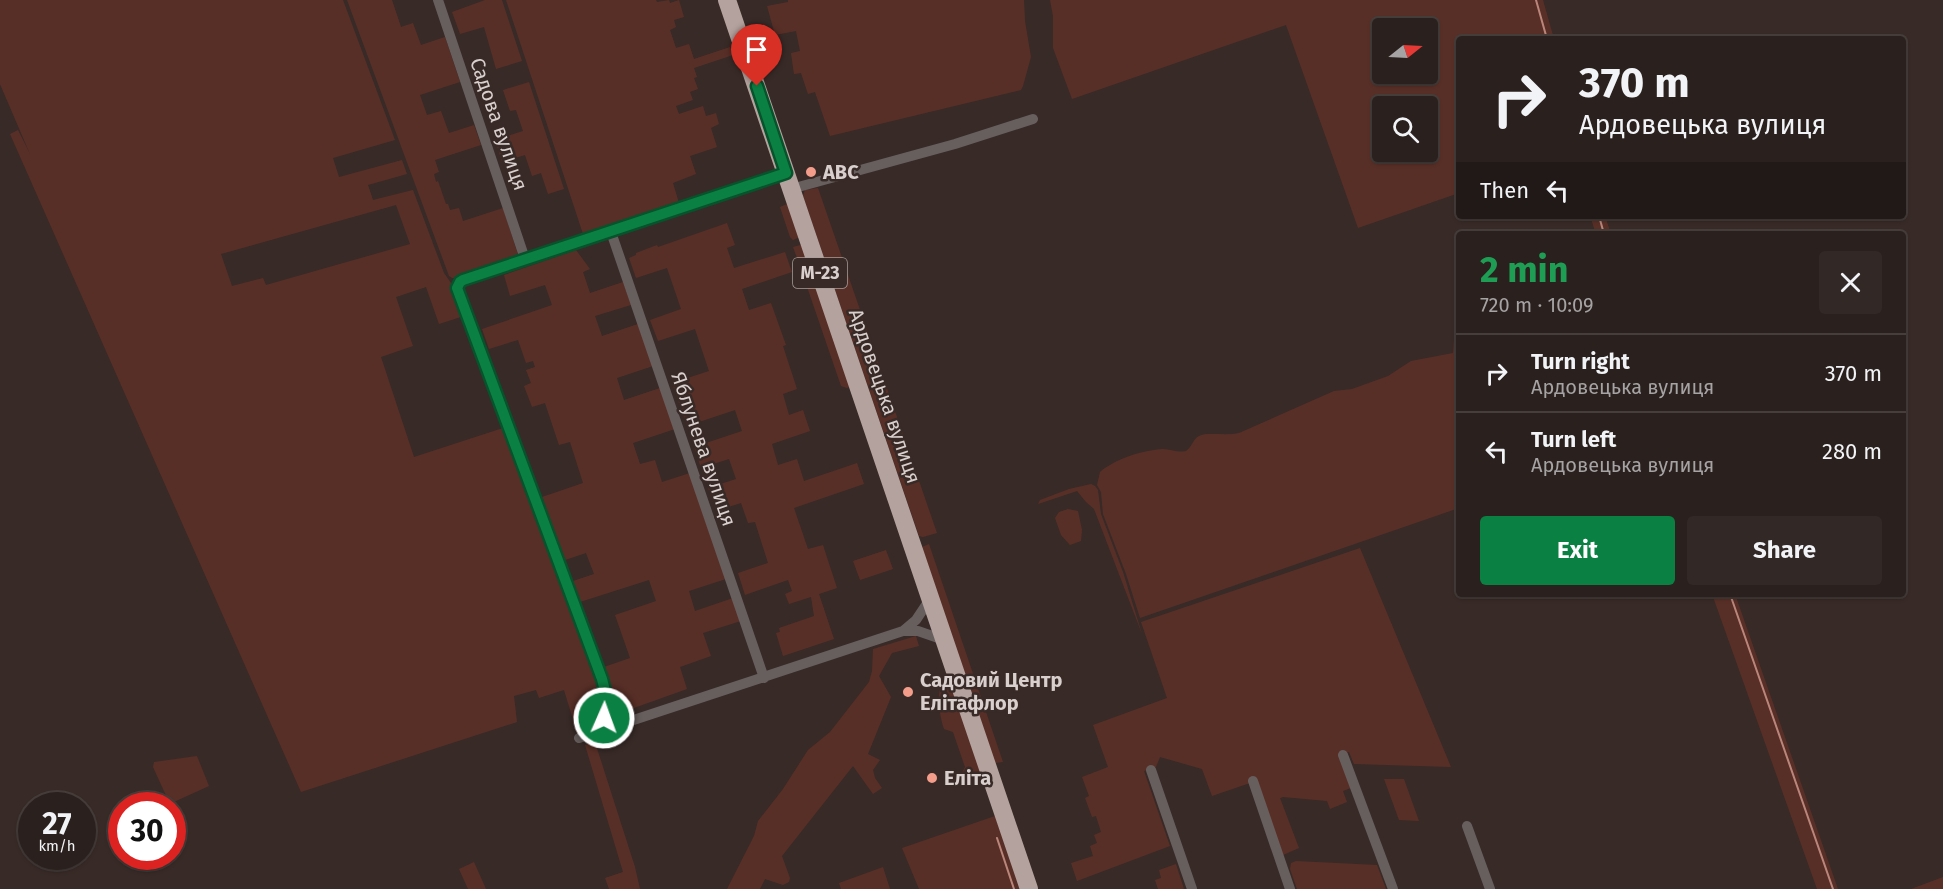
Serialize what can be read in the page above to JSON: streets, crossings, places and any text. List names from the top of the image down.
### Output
{
  "streets": {
    "highway": ["М-23", "Ардовецька вулиця"],
    "street": ["Садова вулиця", "Яблунева вулиця"]
  },
  "places": ["ABC", "Садовий Центр Елітафлор", "Еліта"],
  "north": "right",
  "page": {
    "turn": ["370 m", "Ардовецька вулиця"],
    "then": "Then",
    "heading": ["2 min", "720 m · 10:09"],
    "list": [
      {
        "name": "Turn right",
        "note": "Ардовецька вулиця",
        "value": "370 m"
      },
      {
        "name": "Turn left",
        "note": "Ардовецька вулиця",
        "value": "280 m"
      }
    ],
    "buttons": ["Exit", "Share"],
    "speed": "27 km/h",
    "limit": "30"
  }
}
